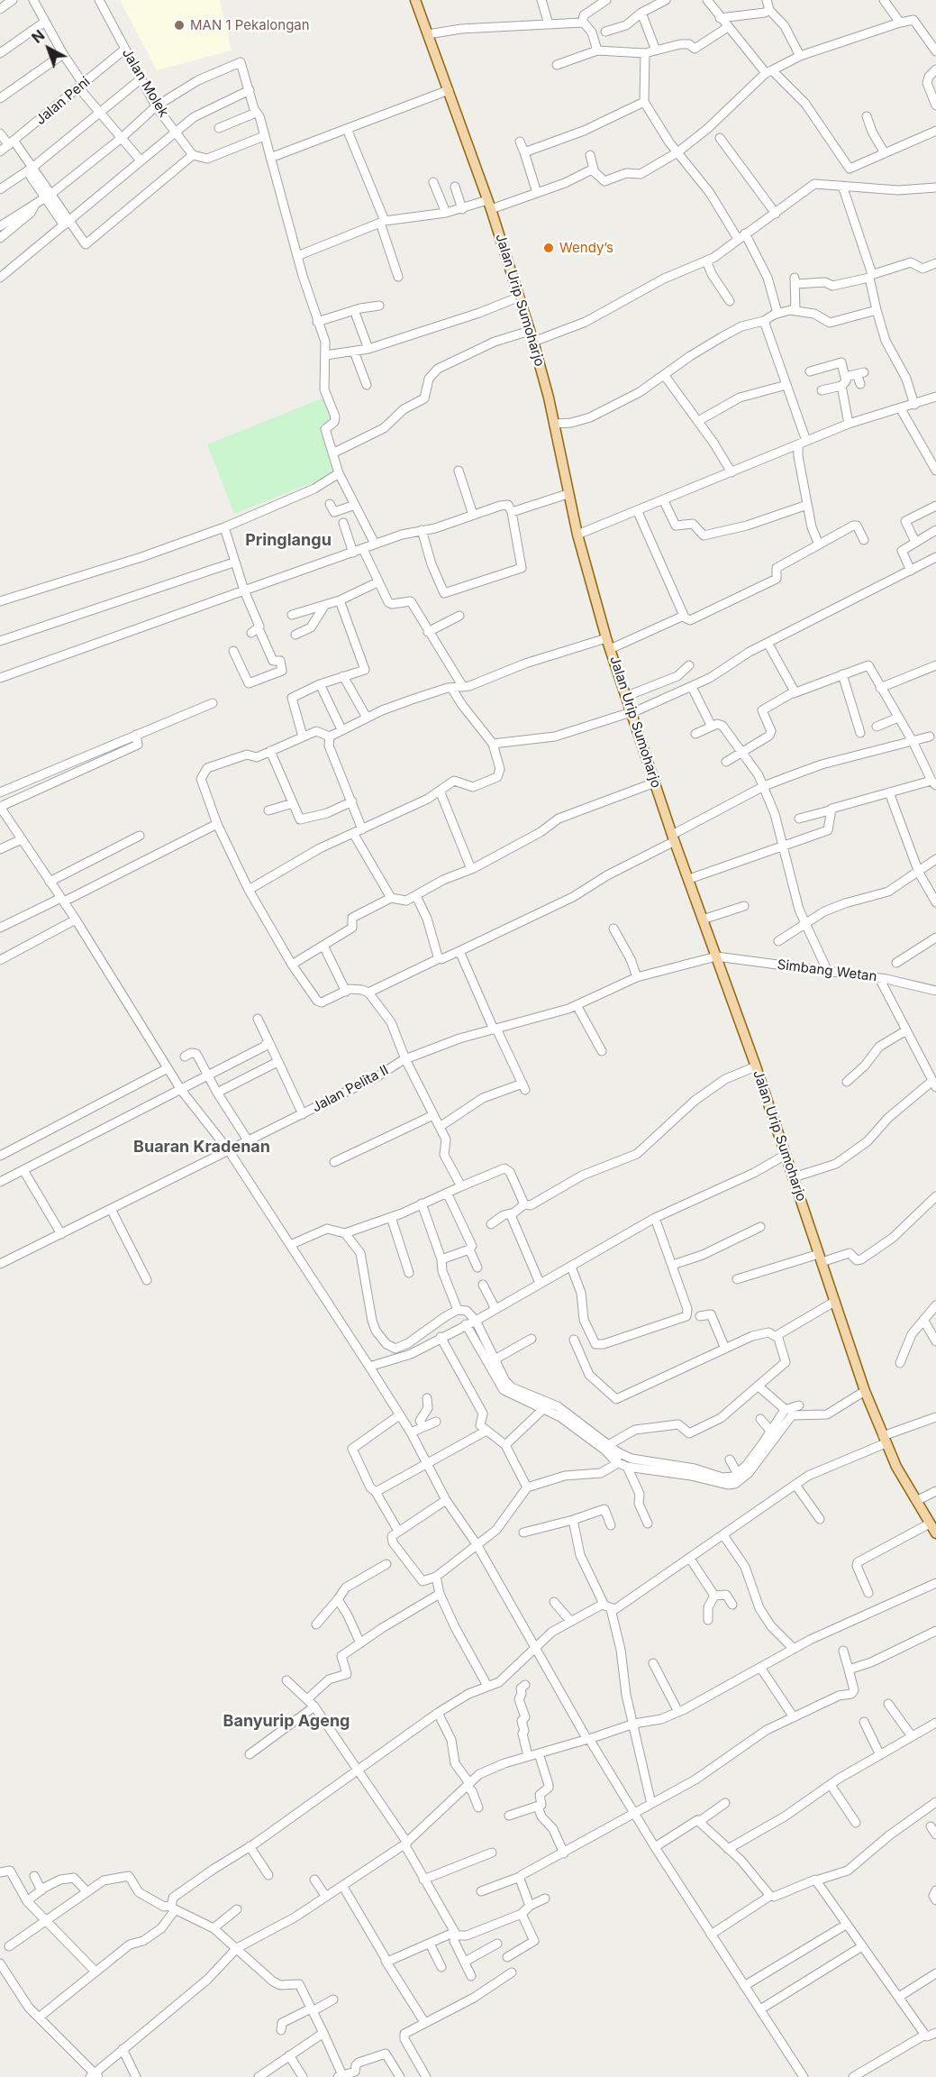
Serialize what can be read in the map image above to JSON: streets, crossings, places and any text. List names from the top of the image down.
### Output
{
  "streets": {
    "main road": ["Jalan Urip Sumoharjo"],
    "street": [
      "Jalan Molek",
      "Jalan Peni",
      "Simbang Wetan",
      "Jalan Pelita II"
    ]
  },
  "crossings": [
    ["Jalan Molek", "Jalan Peni"],
    ["Jalan Urip Sumoharjo", "Simbang Wetan"],
    ["Jalan Urip Sumoharjo", "Jalan Pelita II"],
    ["Simbang Wetan", "Jalan Pelita II"]
  ],
  "districts": ["Pringlangu", "Buaran Kradenan", "Banyurip Ageng"],
  "places": ["MAN 1 Pekalongan", "Wendy’s"],
  "north": "top left"
}
